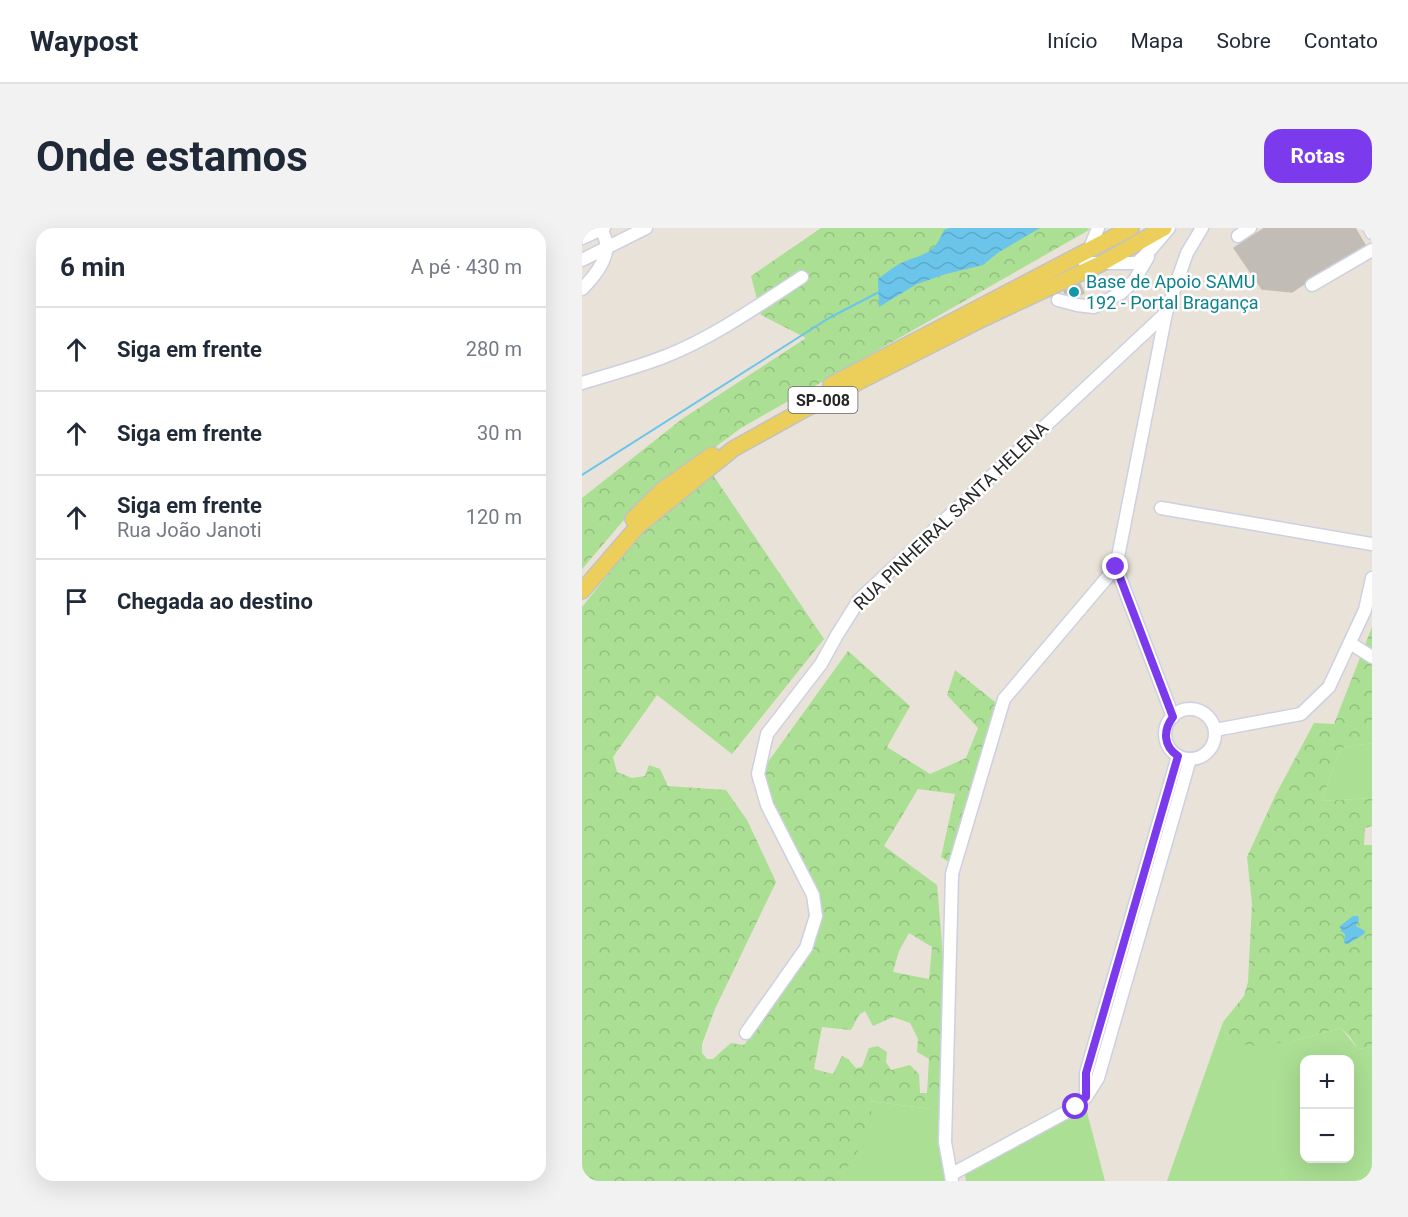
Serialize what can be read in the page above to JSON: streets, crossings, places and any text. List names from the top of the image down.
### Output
{
  "streets": {
    "main road": ["SP-008"],
    "street": ["RUA PINHEIRAL SANTA HELENA"]
  },
  "places": ["Base de Apoio SAMU 192 - Portal Bragança"],
  "page": {
    "header": "Waypost",
    "nav": [
      "Início",
      "Mapa",
      "Sobre",
      "Contato"
    ],
    "buttons": "Rotas",
    "title": "Onde estamos",
    "heading": ["6 min", "A pé · 430 m"],
    "list": [
      ["Siga em frente", "280 m"],
      ["Siga em frente", "30 m"],
      ["Siga em frente", "Rua João Janoti", "120 m"],
      "Chegada ao destino"
    ],
    "map_buttons": ["+", "−"]
  }
}
